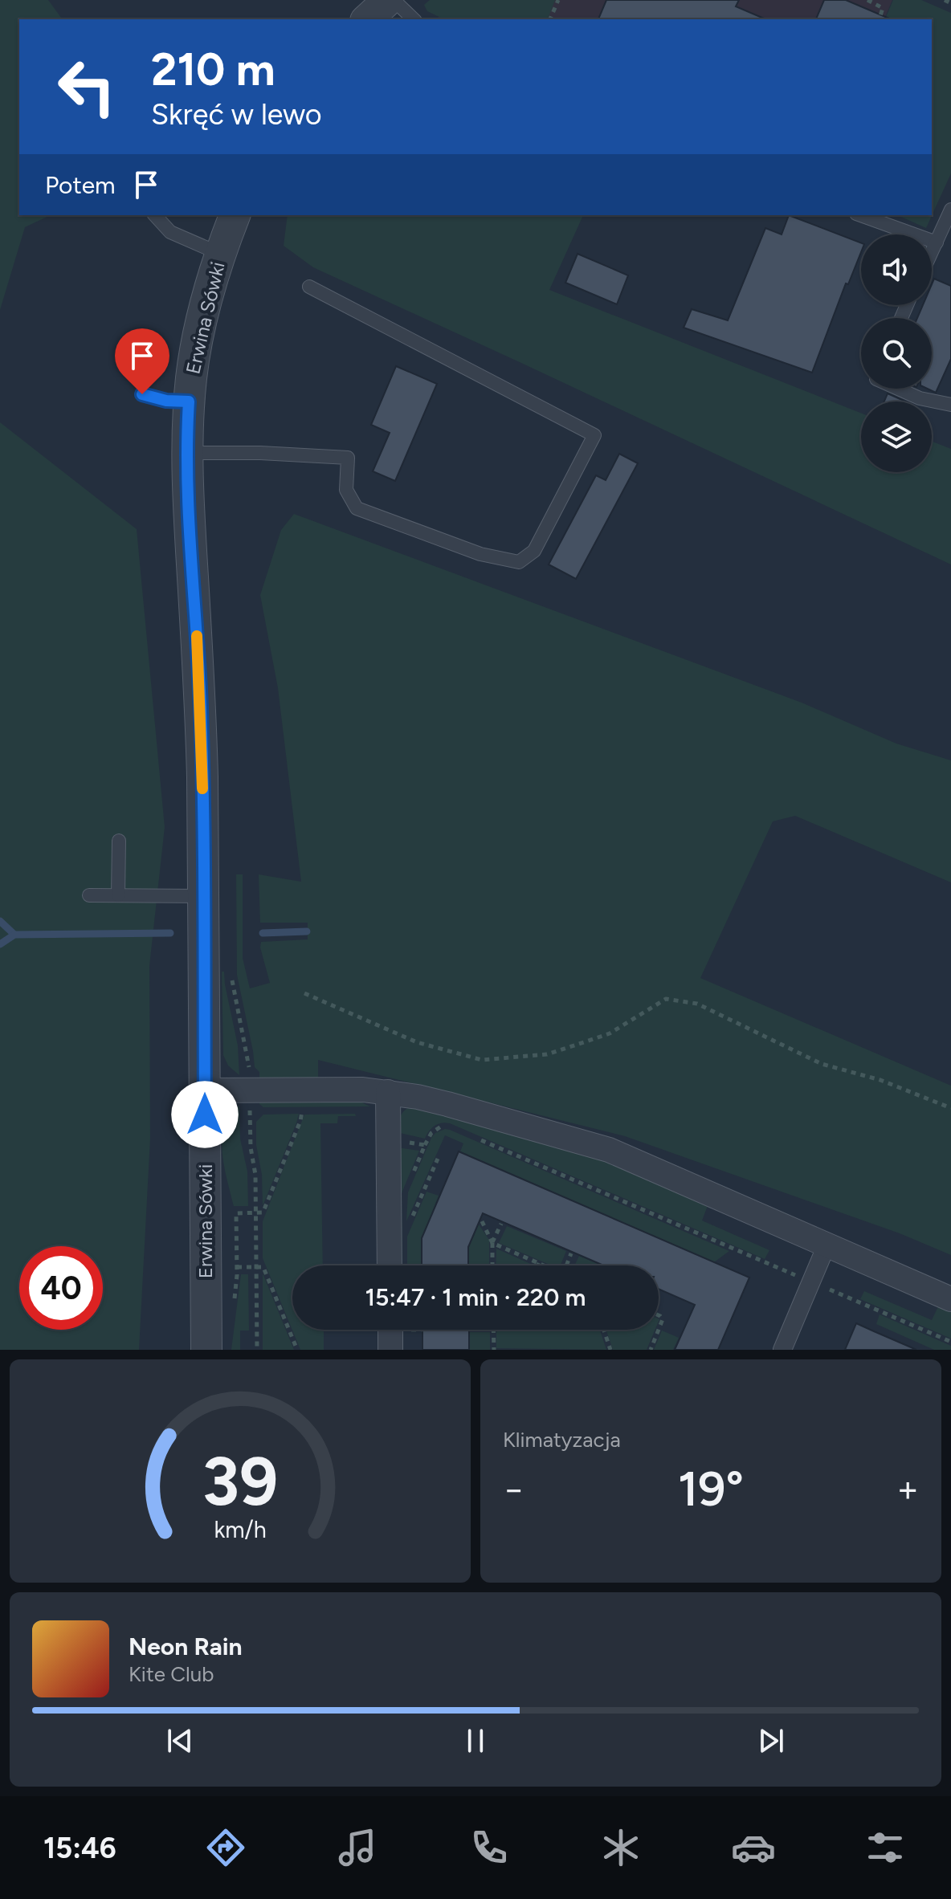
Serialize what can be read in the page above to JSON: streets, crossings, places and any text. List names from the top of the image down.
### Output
{
  "streets": {
    "street": ["Erwina Sówki"]
  },
  "page": {
    "turn": ["210 m", "Skręć w lewo"],
    "then": "Potem",
    "limit": "40",
    "trip": "15:47 · 1 min · 220 m",
    "tile": "Klimatyzacja",
    "heat": ["−", "19°", "+"],
    "song": ["Neon Rain", "Kite Club"],
    "tabs": "15:46",
    "gauge": ["39", "km/h"]
  }
}
